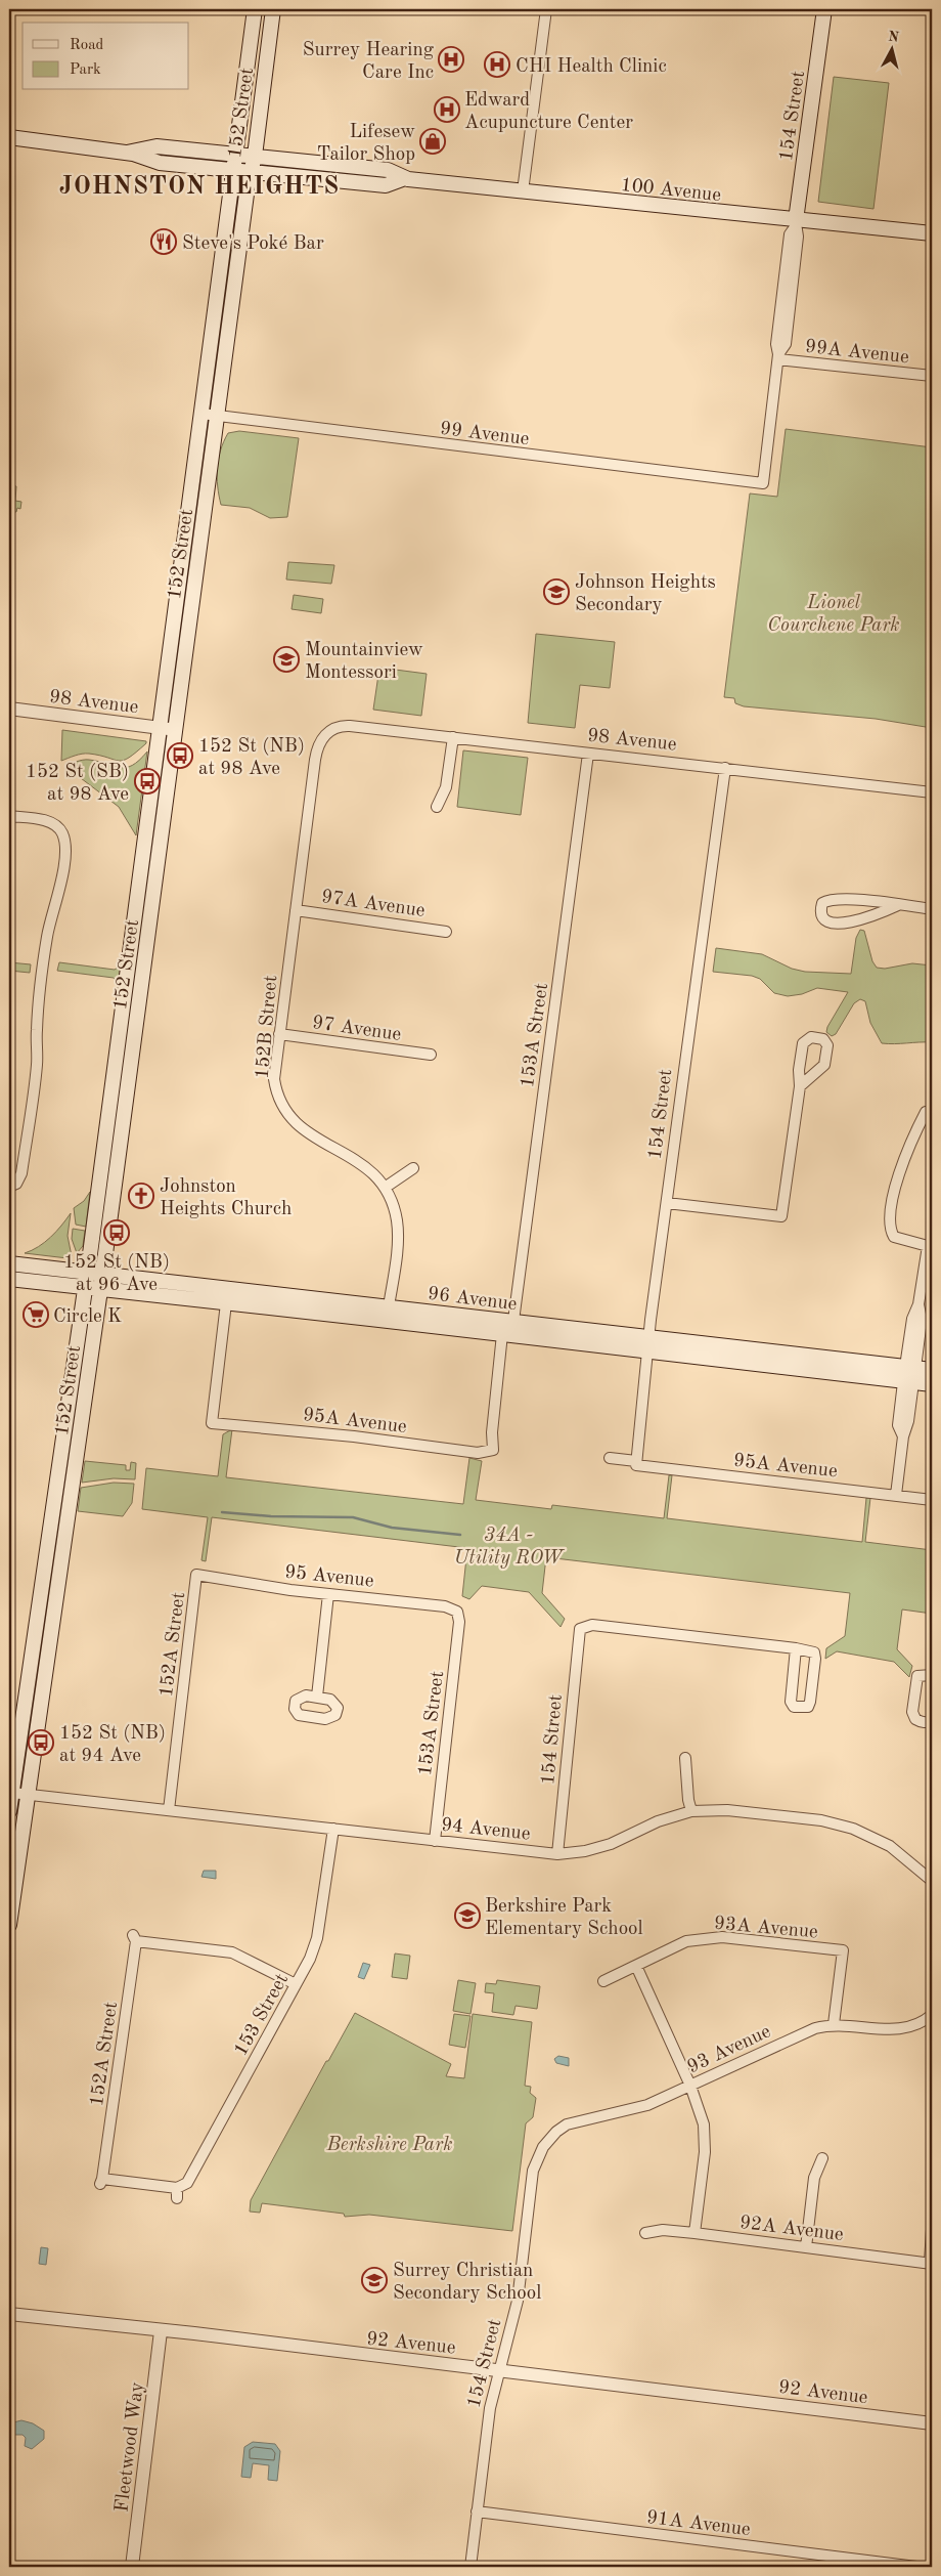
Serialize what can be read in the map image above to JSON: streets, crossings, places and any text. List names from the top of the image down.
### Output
{
  "streets": {
    "main road": [
      "152 Street",
      "154 Street",
      "100 Avenue",
      "96 Avenue"
    ],
    "street": [
      "99A Avenue",
      "99 Avenue",
      "98 Avenue",
      "97A Avenue",
      "152B Street",
      "97 Avenue",
      "153A Street",
      "95A Avenue",
      "95 Avenue",
      "152A Street",
      "94 Avenue",
      "93A Avenue",
      "153 Street",
      "93 Avenue",
      "92A Avenue",
      "92 Avenue",
      "Fleetwood Way",
      "91A Avenue"
    ]
  },
  "crossings": [
    ["152 Street", "100 Avenue"],
    ["152 Street", "99 Avenue"],
    ["152 Street", "98 Avenue"],
    ["152 Street", "96 Avenue"],
    ["152 Street", "94 Avenue"],
    ["154 Street", "100 Avenue"],
    ["154 Street", "99A Avenue"],
    ["154 Street", "99 Avenue"],
    ["154 Street", "98 Avenue"],
    ["154 Street", "96 Avenue"],
    ["154 Street", "95A Avenue"],
    ["154 Street", "94 Avenue"],
    ["154 Street", "93 Avenue"],
    ["154 Street", "92 Avenue"],
    ["154 Street", "91A Avenue"],
    ["98 Avenue", "152B Street"],
    ["98 Avenue", "153A Street"],
    ["97A Avenue", "152B Street"],
    ["152B Street", "97 Avenue"],
    ["152B Street", "96 Avenue"],
    ["153A Street", "96 Avenue"],
    ["153A Street", "95 Avenue"],
    ["153A Street", "94 Avenue"],
    ["96 Avenue", "95A Avenue"],
    ["95 Avenue", "152A Street"],
    ["152A Street", "94 Avenue"],
    ["152A Street", "153 Street"],
    ["94 Avenue", "153 Street"],
    ["93A Avenue", "93 Avenue"],
    ["92 Avenue", "Fleetwood Way"]
  ],
  "districts": ["JOHNSTON HEIGHTS"],
  "parks": ["Lionel Courchene Park", "34A - Utility ROW", "Berkshire Park"],
  "places": {
    "hospital": ["Surrey Hearing Care Inc", "CHI Health Clinic", "Edward Acupuncture Center"],
    "shop": ["Lifesew Tailor Shop"],
    "restaurant": ["Steve's Poké Bar"],
    "school or university": [
      "Johnson Heights Secondary",
      "Mountainview Montessori",
      "Berkshire Park Elementary School",
      "Surrey Christian Secondary School"
    ],
    "bus stop": [
      "152 St (NB) at 98 Ave",
      "152 St (SB) at 98 Ave",
      "152 St (NB) at 96 Ave",
      "152 St (NB) at 94 Ave"
    ],
    "church": ["Johnston Heights Church"],
    "supermarket": ["Circle K"]
  },
  "legend": ["Road", "Park"],
  "north": "top"
}
